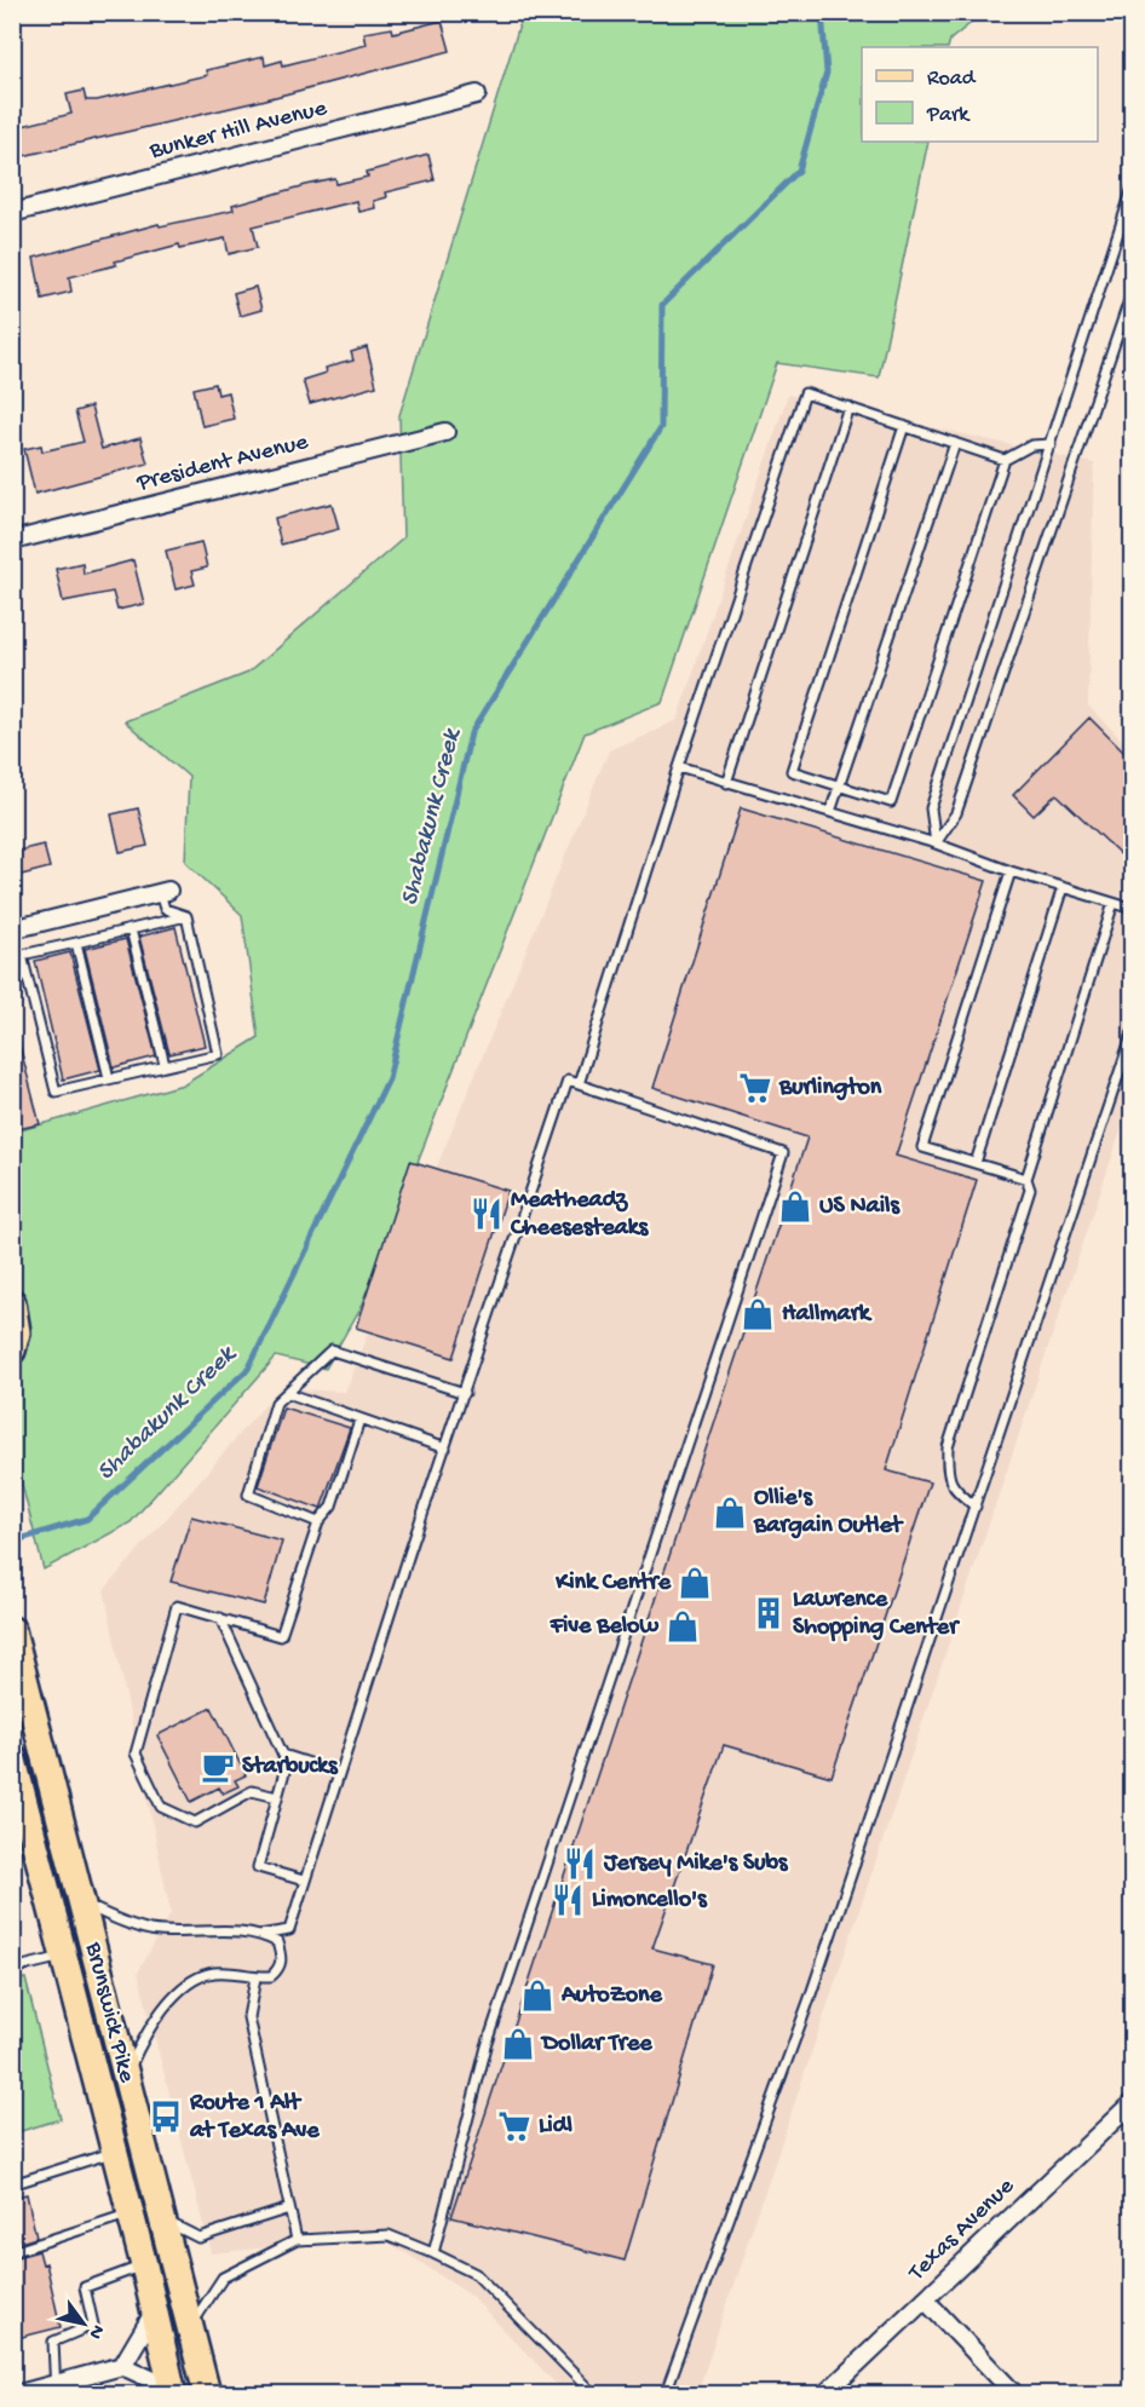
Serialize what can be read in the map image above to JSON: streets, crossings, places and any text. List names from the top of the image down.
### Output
{
  "streets": {
    "main road": ["Brunswick Pike"],
    "street": ["Bunker Hill Avenue", "President Avenue", "Texas Avenue"]
  },
  "water": ["Shabakunk Creek"],
  "places": {
    "supermarket": ["Burlington", "Lidl"],
    "shop": [
      "US Nails",
      "Hallmark",
      "Ollie's Bargain Outlet",
      "Kink Centre",
      "Five Below",
      "AutoZone",
      "Dollar Tree"
    ],
    "restaurant": ["Meatheadz Cheesesteaks", "Jersey Mike's Subs", "Limoncello's"],
    "building": ["Lawrence Shopping Center"],
    "cafe": ["Starbucks"],
    "bus stop": ["Route 1 Alt at Texas Ave"]
  },
  "legend": ["Road", "Park"],
  "north": "bottom right"
}
